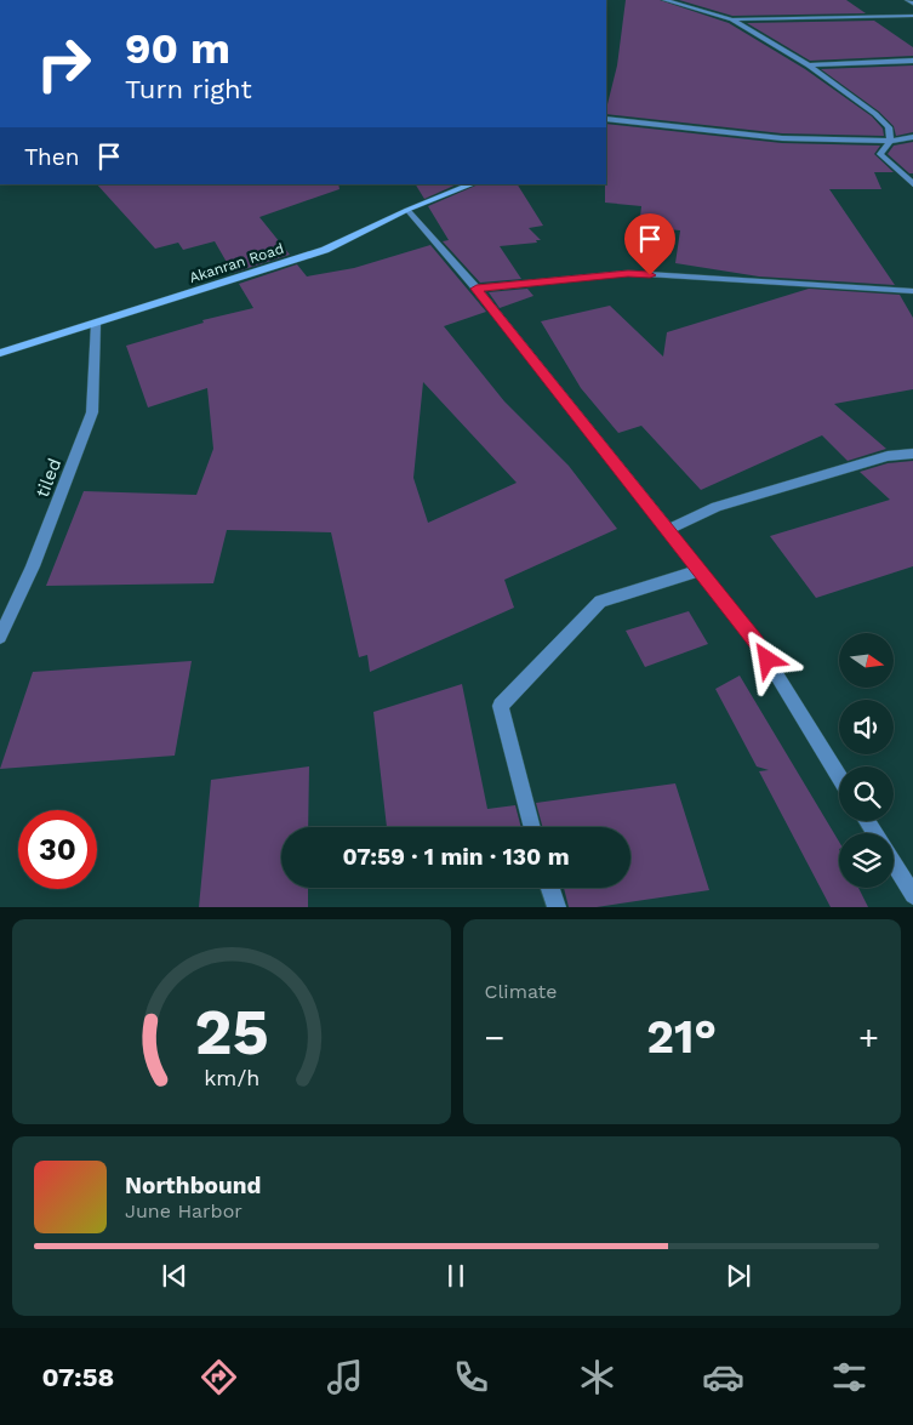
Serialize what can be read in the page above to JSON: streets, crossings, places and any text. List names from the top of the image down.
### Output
{
  "streets": {
    "main road": ["Akanran Road"],
    "street": ["tiled"]
  },
  "crossings": [
    ["Akanran Road", "tiled"]
  ],
  "north": "right",
  "page": {
    "turn": ["90 m", "Turn right"],
    "then": "Then",
    "limit": "30",
    "trip": "07:59 · 1 min · 130 m",
    "tile": "Climate",
    "heat": ["−", "21°", "+"],
    "song": ["Northbound", "June Harbor"],
    "tabs": "07:58",
    "gauge": ["25", "km/h"]
  }
}
